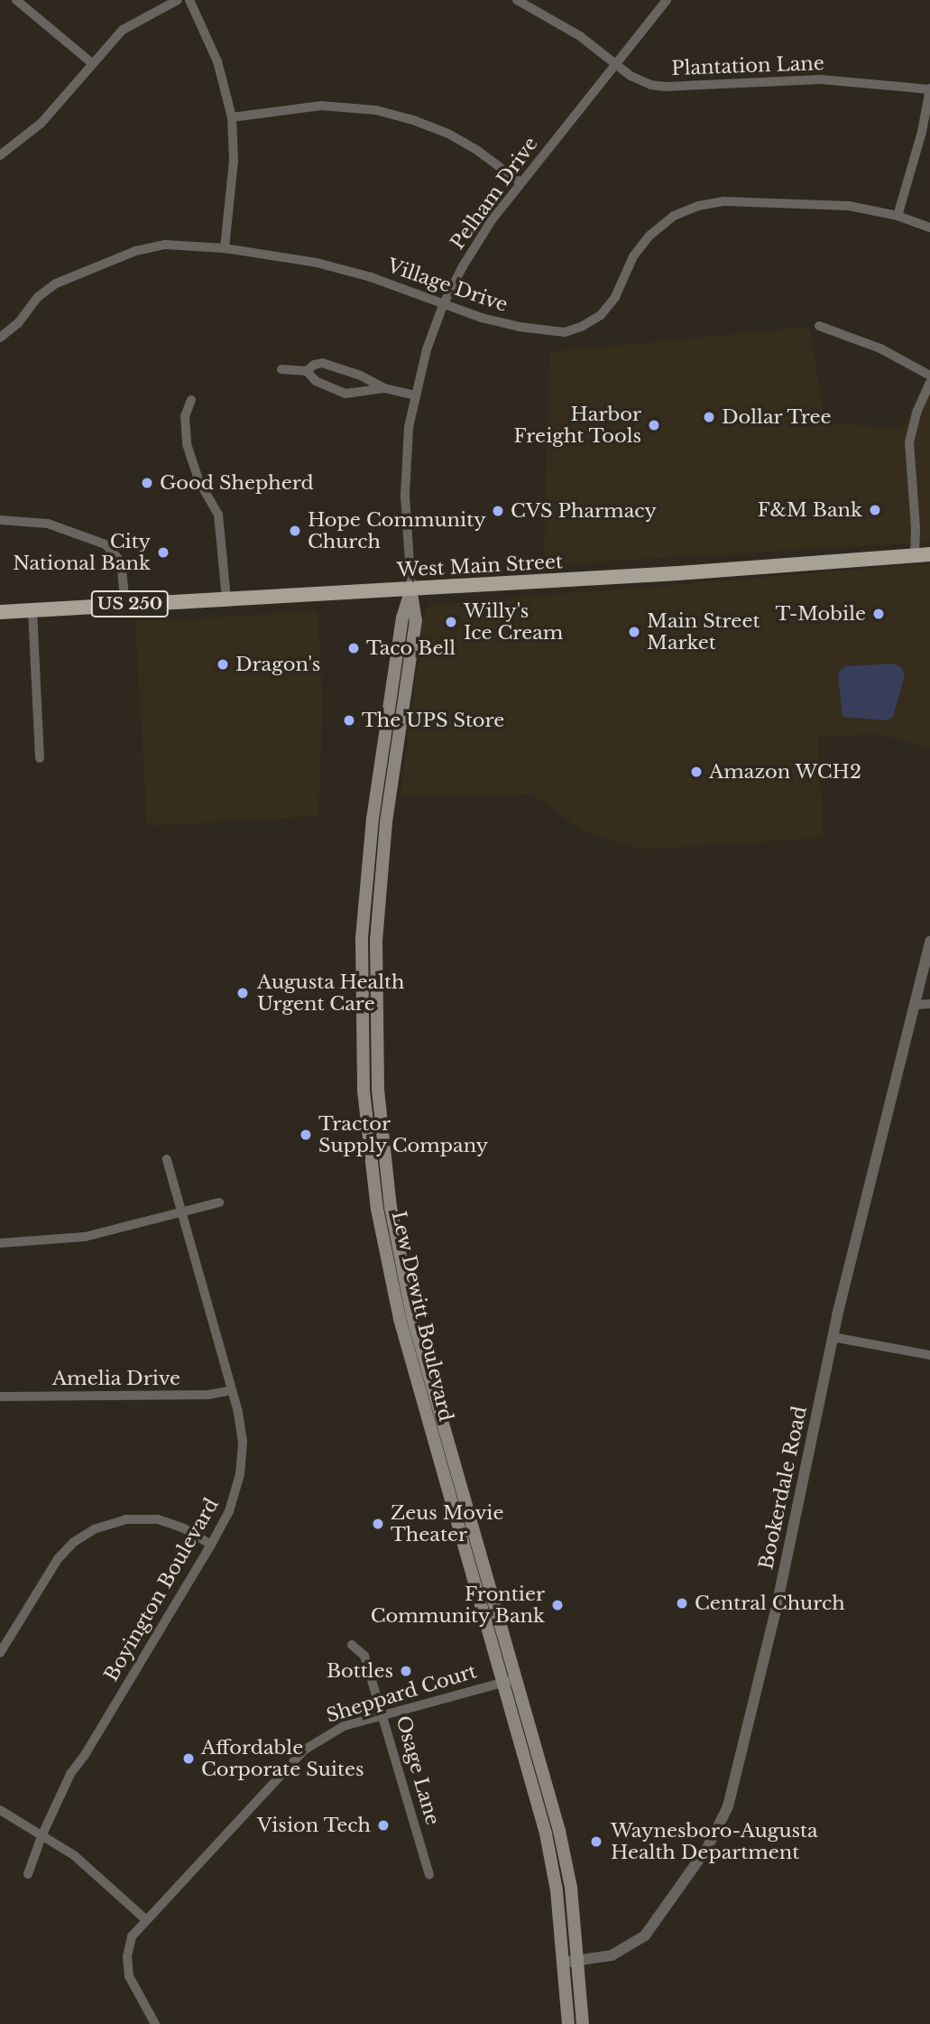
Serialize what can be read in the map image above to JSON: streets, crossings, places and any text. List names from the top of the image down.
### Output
{
  "streets": {
    "main road": ["West Main Street", "US 250", "Lew Dewitt Boulevard"],
    "street": [
      "Plantation Lane",
      "Pelham Drive",
      "Village Drive",
      "Amelia Drive",
      "Bookerdale Road",
      "Boyington Boulevard",
      "Sheppard Court",
      "Osage Lane"
    ]
  },
  "crossings": [
    ["Plantation Lane", "Pelham Drive"],
    ["Pelham Drive", "Village Drive"],
    ["Pelham Drive", "West Main Street"],
    ["Pelham Drive", "Lew Dewitt Boulevard"],
    ["West Main Street", "US 250"],
    ["West Main Street", "Lew Dewitt Boulevard"],
    ["Lew Dewitt Boulevard", "Bookerdale Road"],
    ["Lew Dewitt Boulevard", "Sheppard Court"],
    ["Amelia Drive", "Boyington Boulevard"],
    ["Sheppard Court", "Osage Lane"]
  ],
  "places": [
    "Dollar Tree",
    "Harbor Freight Tools",
    "Good Shepherd",
    "F&M Bank",
    "CVS Pharmacy",
    "Hope Community Church",
    "City National Bank",
    "T-Mobile",
    "Willy's Ice Cream",
    "Main Street Market",
    "Taco Bell",
    "Dragon's",
    "The UPS Store",
    "Amazon WCH2",
    "Augusta Health Urgent Care",
    "Tractor Supply Company",
    "Zeus Movie Theater",
    "Central Church",
    "Frontier Community Bank",
    "Bottles",
    "Affordable Corporate Suites",
    "Vision Tech",
    "Waynesboro-Augusta Health Department"
  ]
}
